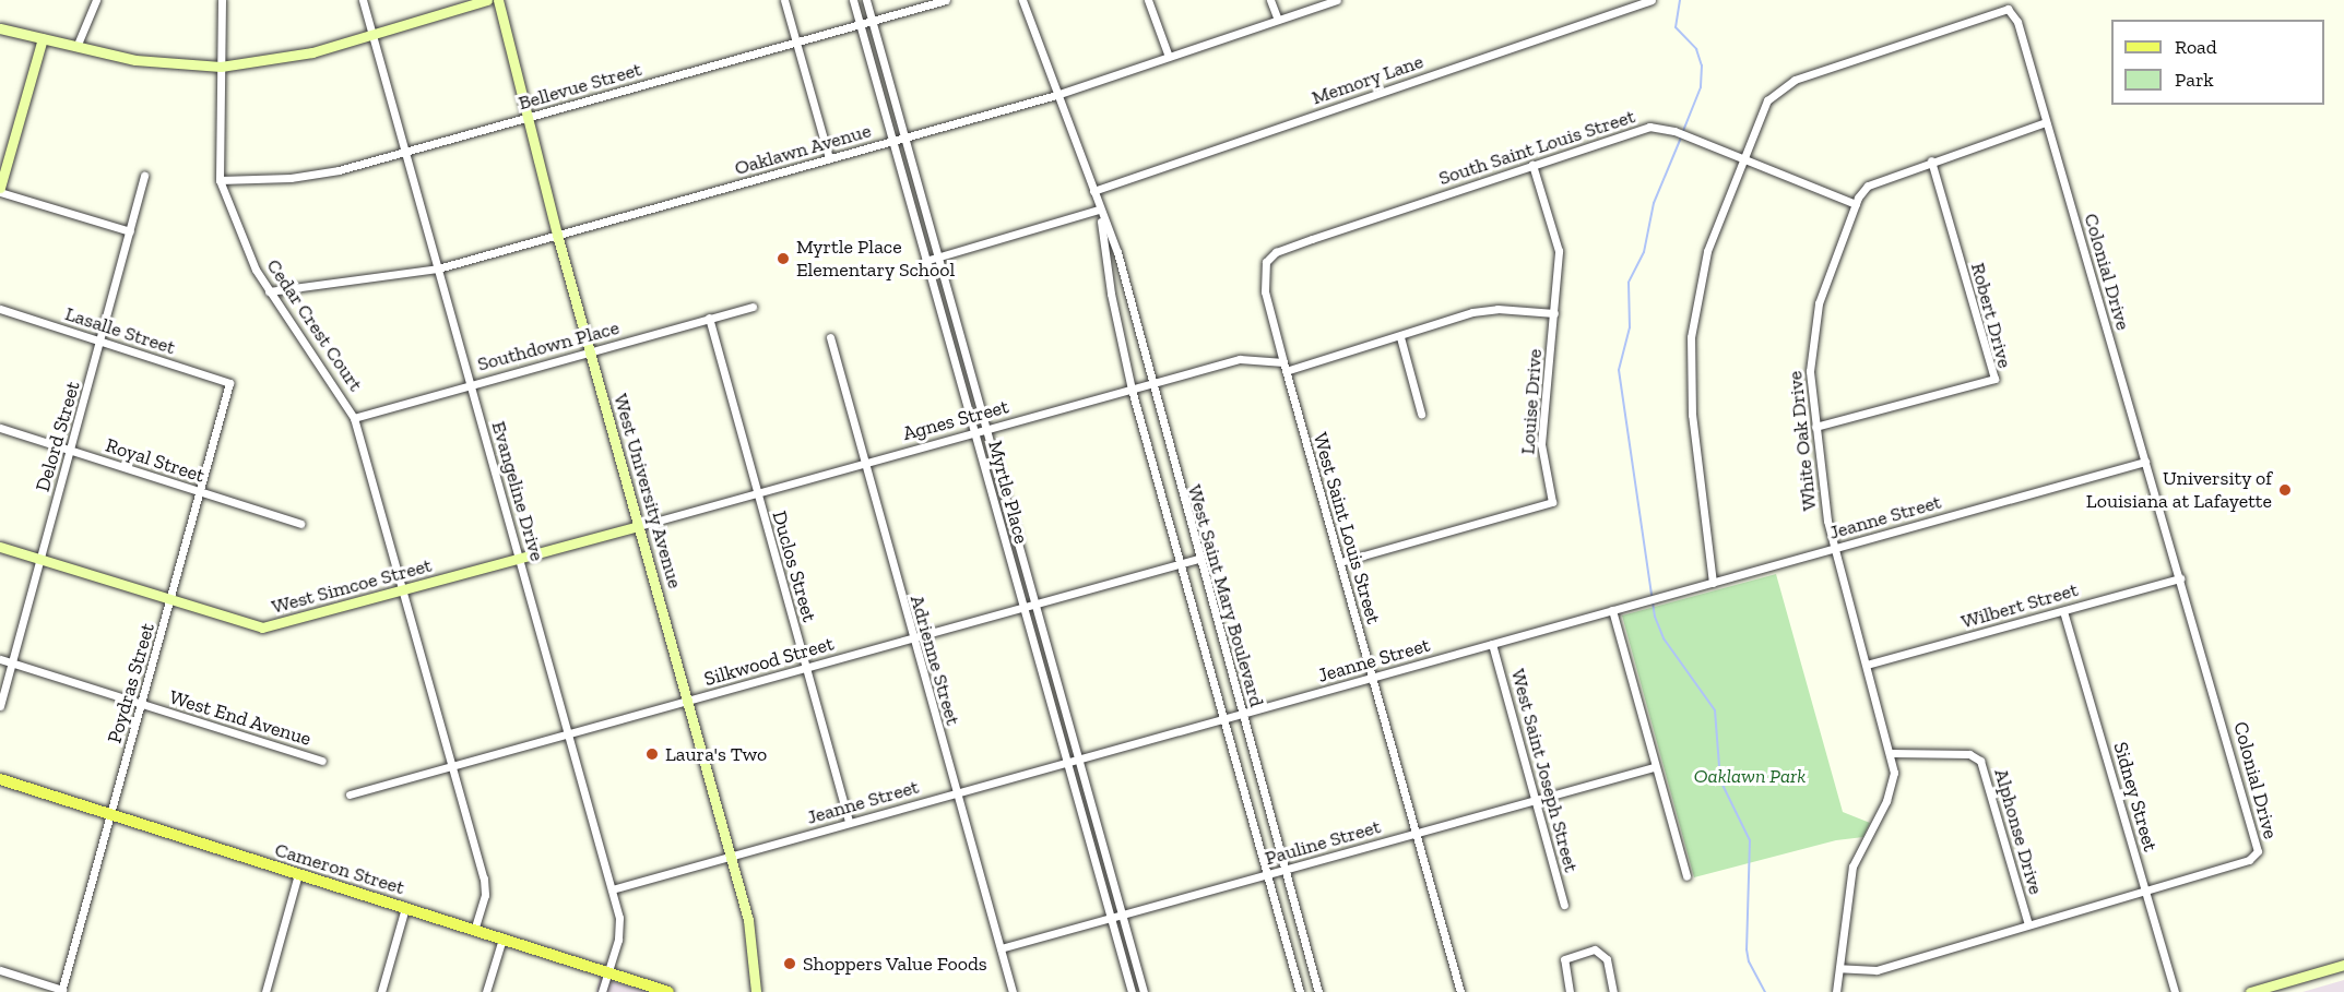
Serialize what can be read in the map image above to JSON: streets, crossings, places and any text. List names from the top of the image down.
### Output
{
  "streets": {
    "main road": ["Cameron Street"],
    "street": [
      "Memory Lane",
      "Bellevue Street",
      "South Saint Louis Street",
      "Oaklawn Avenue",
      "Colonial Drive",
      "Robert Drive",
      "Cedar Crest Court",
      "Lasalle Street",
      "Southdown Place",
      "Louise Drive",
      "Agnes Street",
      "Delord Street",
      "White Oak Drive",
      "Royal Street",
      "Evangeline Drive",
      "West University Avenue",
      "Myrtle Place",
      "Jeanne Street",
      "West Saint Louis Street",
      "Duclos Street",
      "West Simcoe Street",
      "West Saint Mary Boulevard",
      "Wilbert Street",
      "Adrienne Street",
      "Silkwood Street",
      "Poydras Street",
      "West End Avenue",
      "West Saint Joseph Street",
      "Sidney Street",
      "Alphonse Drive",
      "Pauline Street"
    ]
  },
  "crossings": [
    ["Memory Lane", "West Saint Mary Boulevard"],
    ["Bellevue Street", "Cedar Crest Court"],
    ["Bellevue Street", "Evangeline Drive"],
    ["Bellevue Street", "West University Avenue"],
    ["Bellevue Street", "Myrtle Place"],
    ["South Saint Louis Street", "Colonial Drive"],
    ["South Saint Louis Street", "Louise Drive"],
    ["South Saint Louis Street", "White Oak Drive"],
    ["South Saint Louis Street", "West Saint Louis Street"],
    ["Oaklawn Avenue", "Cedar Crest Court"],
    ["Oaklawn Avenue", "Evangeline Drive"],
    ["Oaklawn Avenue", "West University Avenue"],
    ["Oaklawn Avenue", "Myrtle Place"],
    ["Oaklawn Avenue", "West Saint Mary Boulevard"],
    ["Colonial Drive", "White Oak Drive"],
    ["Colonial Drive", "Jeanne Street"],
    ["Colonial Drive", "Wilbert Street"],
    ["Colonial Drive", "Sidney Street"],
    ["Colonial Drive", "Alphonse Drive"],
    ["Robert Drive", "White Oak Drive"],
    ["Cedar Crest Court", "Southdown Place"],
    ["Cedar Crest Court", "West Simcoe Street"],
    ["Cedar Crest Court", "Silkwood Street"],
    ["Cedar Crest Court", "Cameron Street"],
    ["Lasalle Street", "Delord Street"],
    ["Lasalle Street", "Poydras Street"],
    ["Southdown Place", "Evangeline Drive"],
    ["Southdown Place", "West University Avenue"],
    ["Southdown Place", "Duclos Street"],
    ["Louise Drive", "Agnes Street"],
    ["Louise Drive", "West Saint Louis Street"],
    ["Agnes Street", "West University Avenue"],
    ["Agnes Street", "Myrtle Place"],
    ["Agnes Street", "West Saint Louis Street"],
    ["Agnes Street", "Duclos Street"],
    ["Agnes Street", "West Simcoe Street"],
    ["Agnes Street", "West Saint Mary Boulevard"],
    ["Agnes Street", "Adrienne Street"],
    ["Delord Street", "Royal Street"],
    ["Delord Street", "West Simcoe Street"],
    ["Delord Street", "West End Avenue"],
    ["White Oak Drive", "Jeanne Street"],
    ["White Oak Drive", "Wilbert Street"],
    ["White Oak Drive", "Alphonse Drive"],
    ["Royal Street", "Poydras Street"],
    ["Evangeline Drive", "Jeanne Street"],
    ["Evangeline Drive", "West Simcoe Street"],
    ["Evangeline Drive", "Silkwood Street"],
    ["Evangeline Drive", "Cameron Street"],
    ["West University Avenue", "Jeanne Street"],
    ["West University Avenue", "West Simcoe Street"],
    ["West University Avenue", "Silkwood Street"],
    ["Myrtle Place", "Jeanne Street"],
    ["Myrtle Place", "Silkwood Street"],
    ["Myrtle Place", "Pauline Street"],
    ["Jeanne Street", "West Saint Louis Street"],
    ["Jeanne Street", "Duclos Street"],
    ["Jeanne Street", "West Saint Mary Boulevard"],
    ["Jeanne Street", "Adrienne Street"],
    ["Jeanne Street", "West Saint Joseph Street"],
    ["West Saint Louis Street", "Pauline Street"],
    ["Duclos Street", "Silkwood Street"],
    ["West Simcoe Street", "Poydras Street"],
    ["West Saint Mary Boulevard", "Silkwood Street"],
    ["West Saint Mary Boulevard", "Pauline Street"],
    ["Wilbert Street", "Sidney Street"],
    ["Adrienne Street", "Silkwood Street"],
    ["Adrienne Street", "Pauline Street"],
    ["Poydras Street", "West End Avenue"],
    ["Poydras Street", "Cameron Street"],
    ["West Saint Joseph Street", "Pauline Street"]
  ],
  "parks": ["Oaklawn Park"],
  "places": [
    "Myrtle Place Elementary School",
    "University of Louisiana at Lafayette",
    "Laura's Two",
    "Shoppers Value Foods"
  ],
  "legend": ["Road", "Park"]
}
